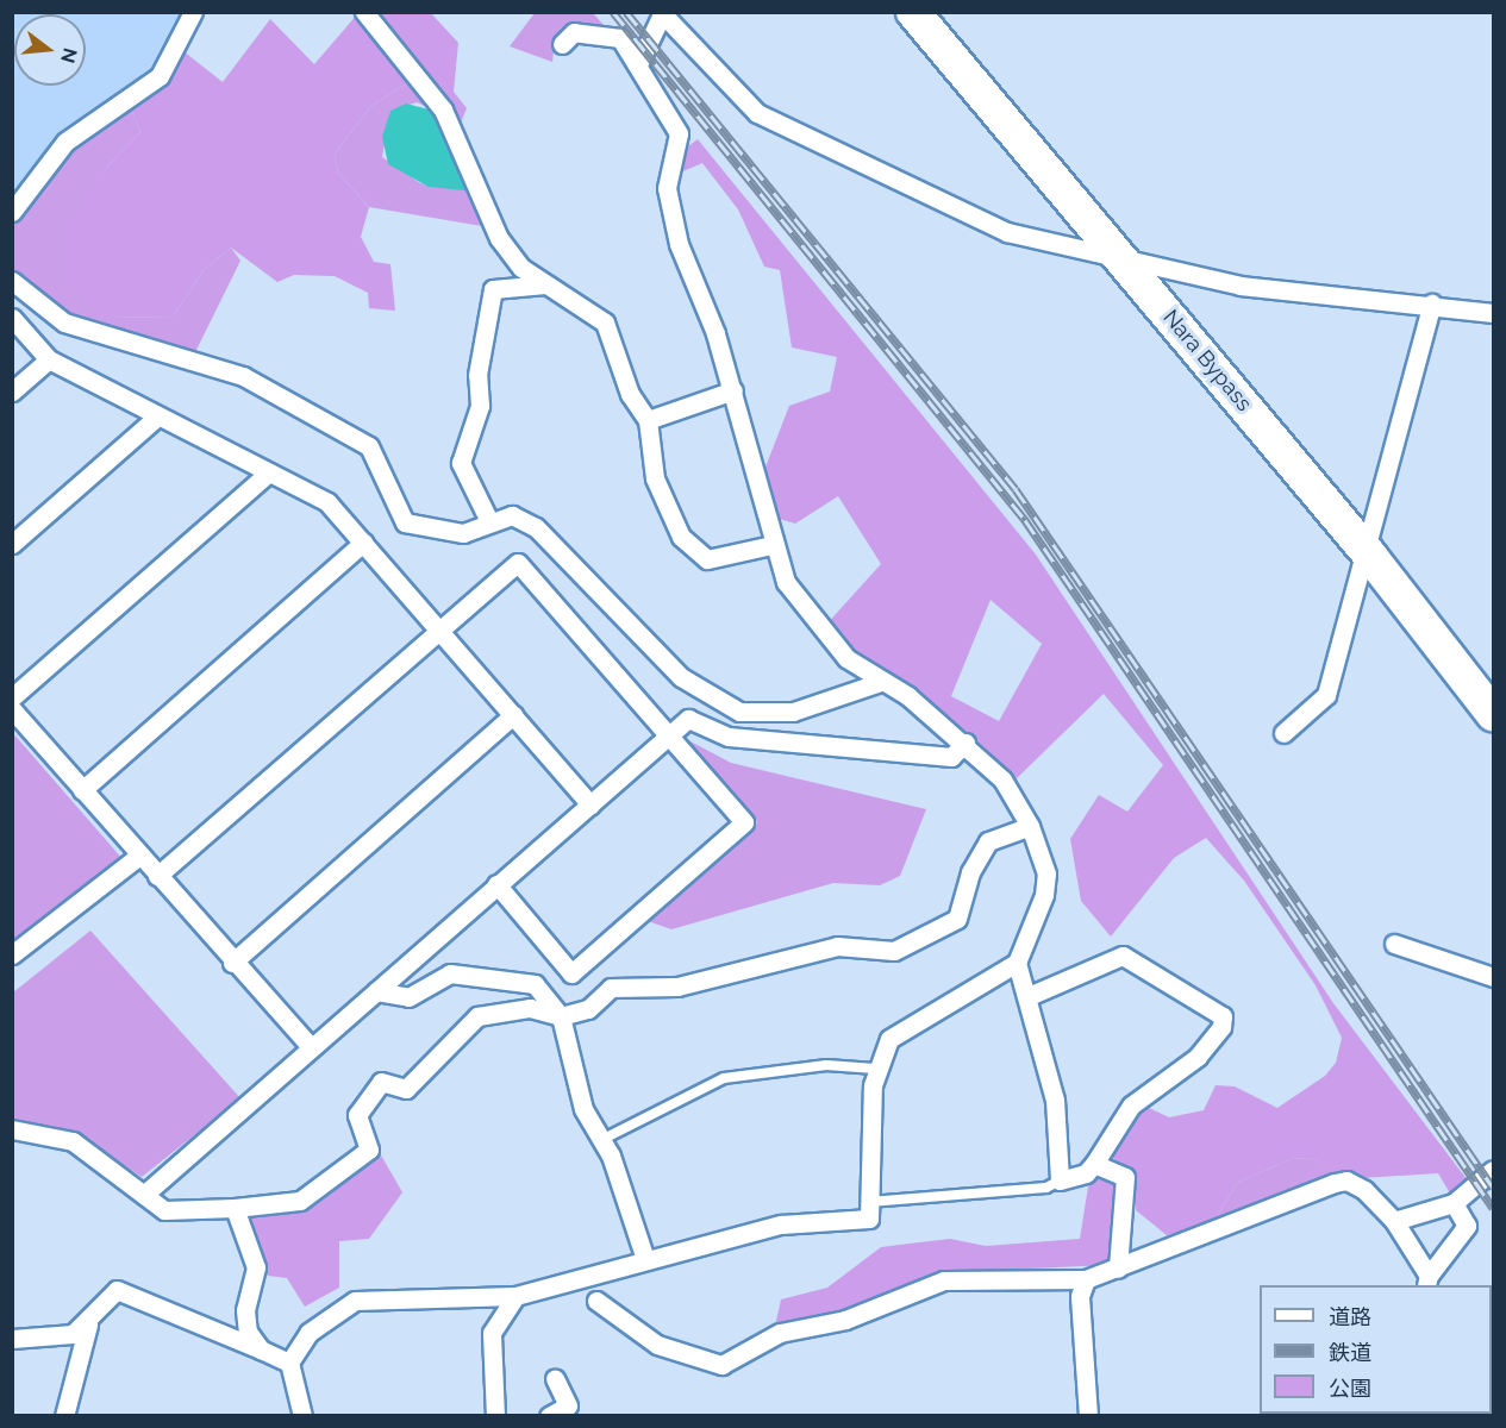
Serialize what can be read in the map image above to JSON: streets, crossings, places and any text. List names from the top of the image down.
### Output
{
  "streets": {
    "highway": ["Nara Bypass"]
  },
  "legend": ["道路", "鉄道", "公園"],
  "north": "right"
}
